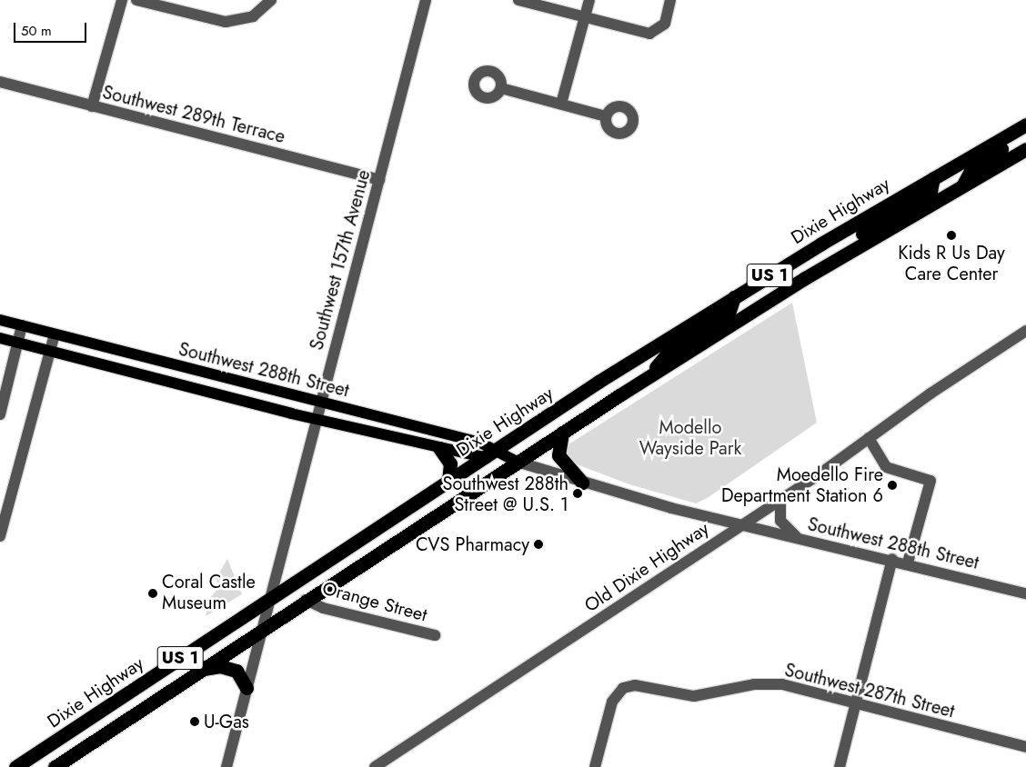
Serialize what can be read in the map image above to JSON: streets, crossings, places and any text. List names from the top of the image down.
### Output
{
  "streets": {
    "highway": ["Dixie Highway", "US 1"],
    "main road": ["Southwest 288th Street"],
    "street": [
      "Southwest 289th Terrace",
      "Southwest 157th Avenue",
      "Old Dixie Highway",
      "Orange Street",
      "Southwest 287th Street"
    ]
  },
  "crossings": [
    ["Southwest 289th Terrace", "Southwest 157th Avenue"],
    ["Dixie Highway", "Southwest 157th Avenue"],
    ["Dixie Highway", "Southwest 288th Street"],
    ["Southwest 157th Avenue", "US 1"],
    ["Southwest 157th Avenue", "Southwest 288th Street"],
    ["US 1", "Southwest 288th Street"],
    ["US 1", "Orange Street"],
    ["Southwest 288th Street", "Old Dixie Highway"]
  ],
  "parks": ["Modello Wayside Park"],
  "places": [
    "Kids R Us Day Care Center",
    "Moedello Fire Department Station 6",
    "Southwest 288th Street @ U.S. 1",
    "CVS Pharmacy",
    "Coral Castle Museum",
    "U-Gas"
  ],
  "scale_bar": "50 m"
}
